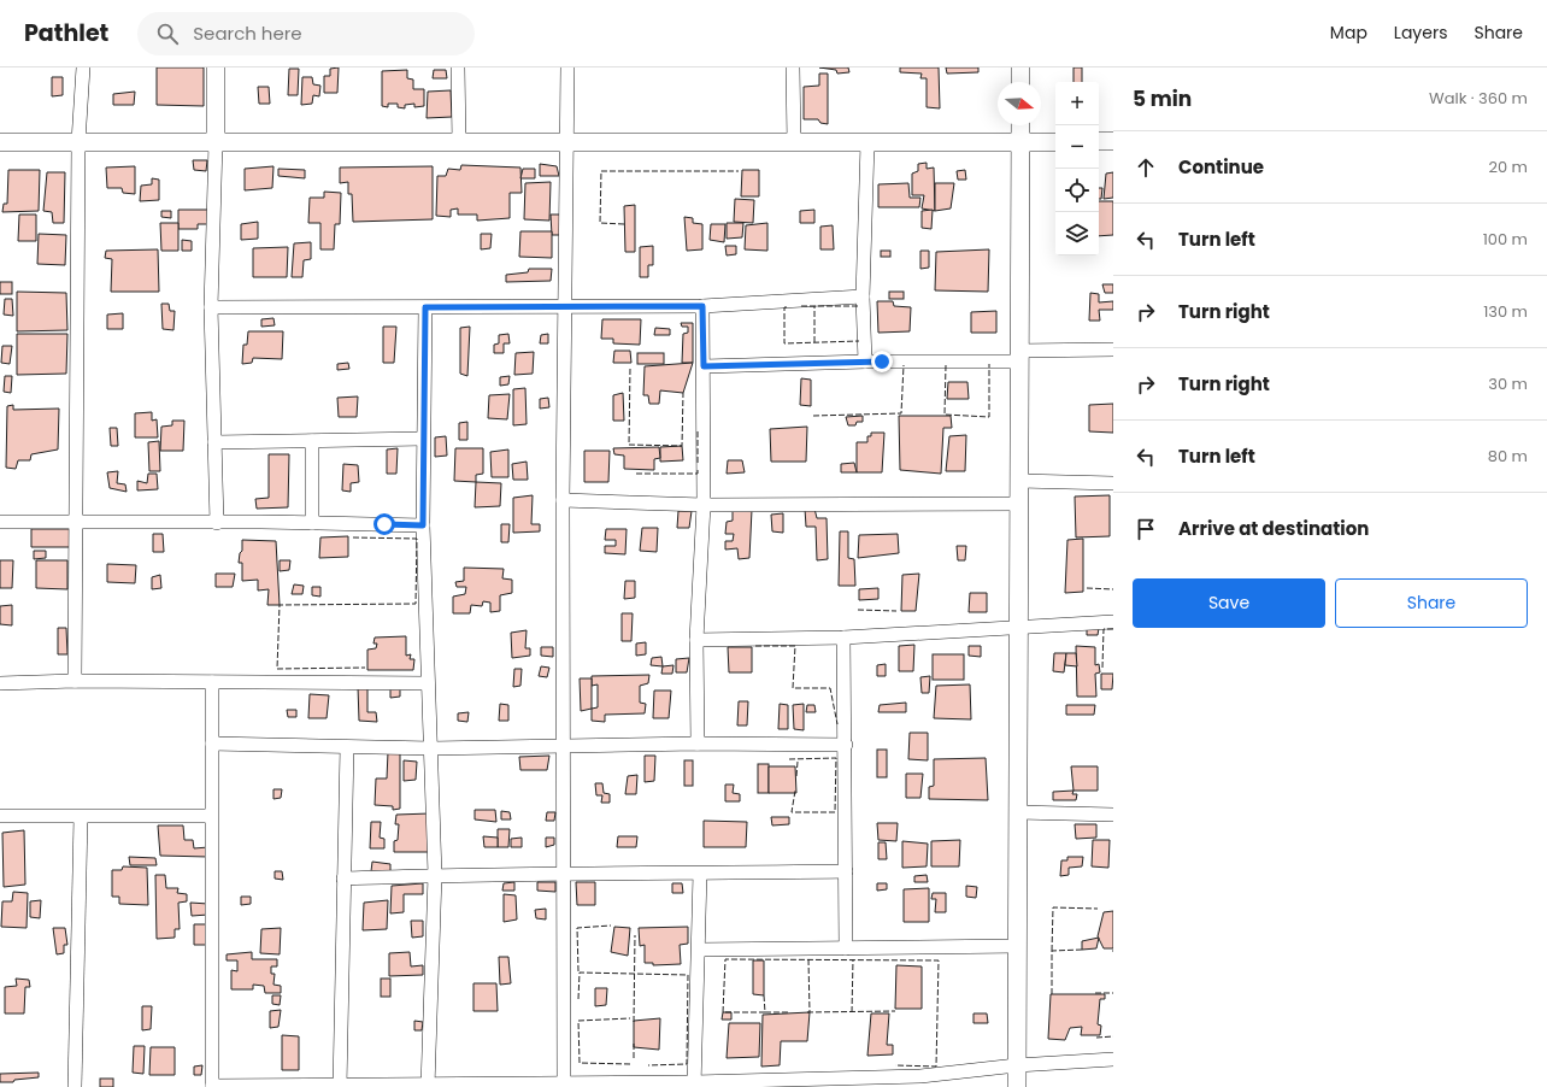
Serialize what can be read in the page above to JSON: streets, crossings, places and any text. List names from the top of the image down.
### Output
{
  "north": "right",
  "page": {
    "header": "Pathlet",
    "search": "Search here",
    "nav": ["Map", "Layers", "Share"],
    "heading": ["5 min", "Walk · 360 m"],
    "map_buttons": ["+", "−"],
    "list": [
      ["Continue", "20 m"],
      ["Turn left", "100 m"],
      ["Turn right", "130 m"],
      ["Turn right", "30 m"],
      ["Turn left", "80 m"],
      "Arrive at destination"
    ],
    "buttons": ["Save", "Share"]
  }
}
